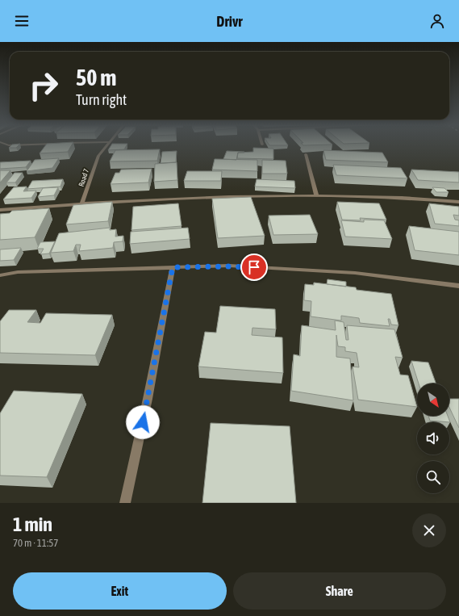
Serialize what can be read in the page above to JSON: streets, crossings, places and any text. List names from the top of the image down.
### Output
{
  "streets": {
    "street": ["Road 7"]
  },
  "north": "bottom right",
  "page": {
    "header": "Drivr",
    "turn": ["50 m", "Turn right"],
    "heading": ["1 min", "70 m · 11:57"],
    "buttons": ["Exit", "Share"]
  }
}
